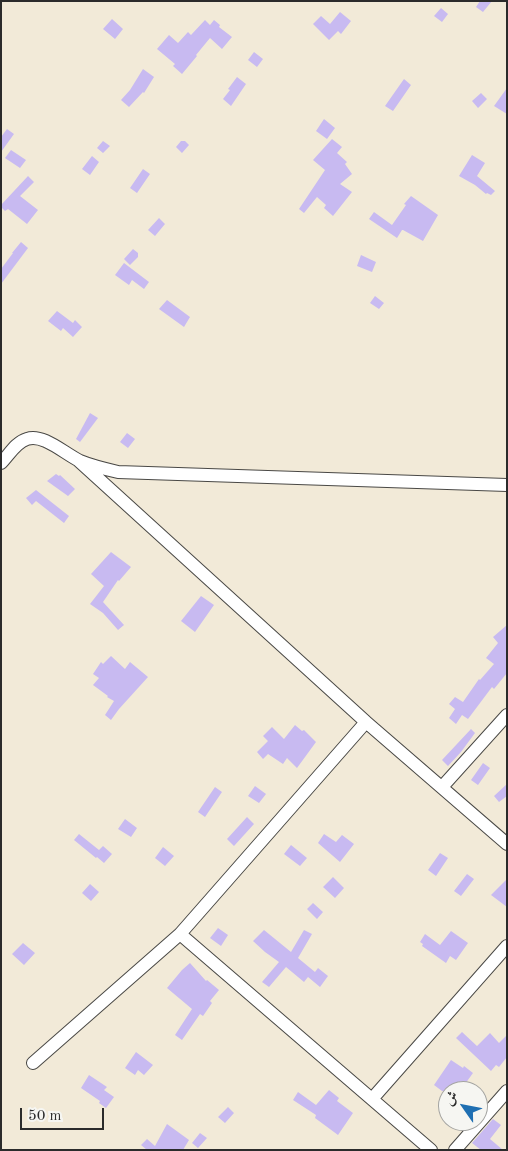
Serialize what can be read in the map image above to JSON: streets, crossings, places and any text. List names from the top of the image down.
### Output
{
  "scale_bar": "50 m",
  "north": "top left"
}
